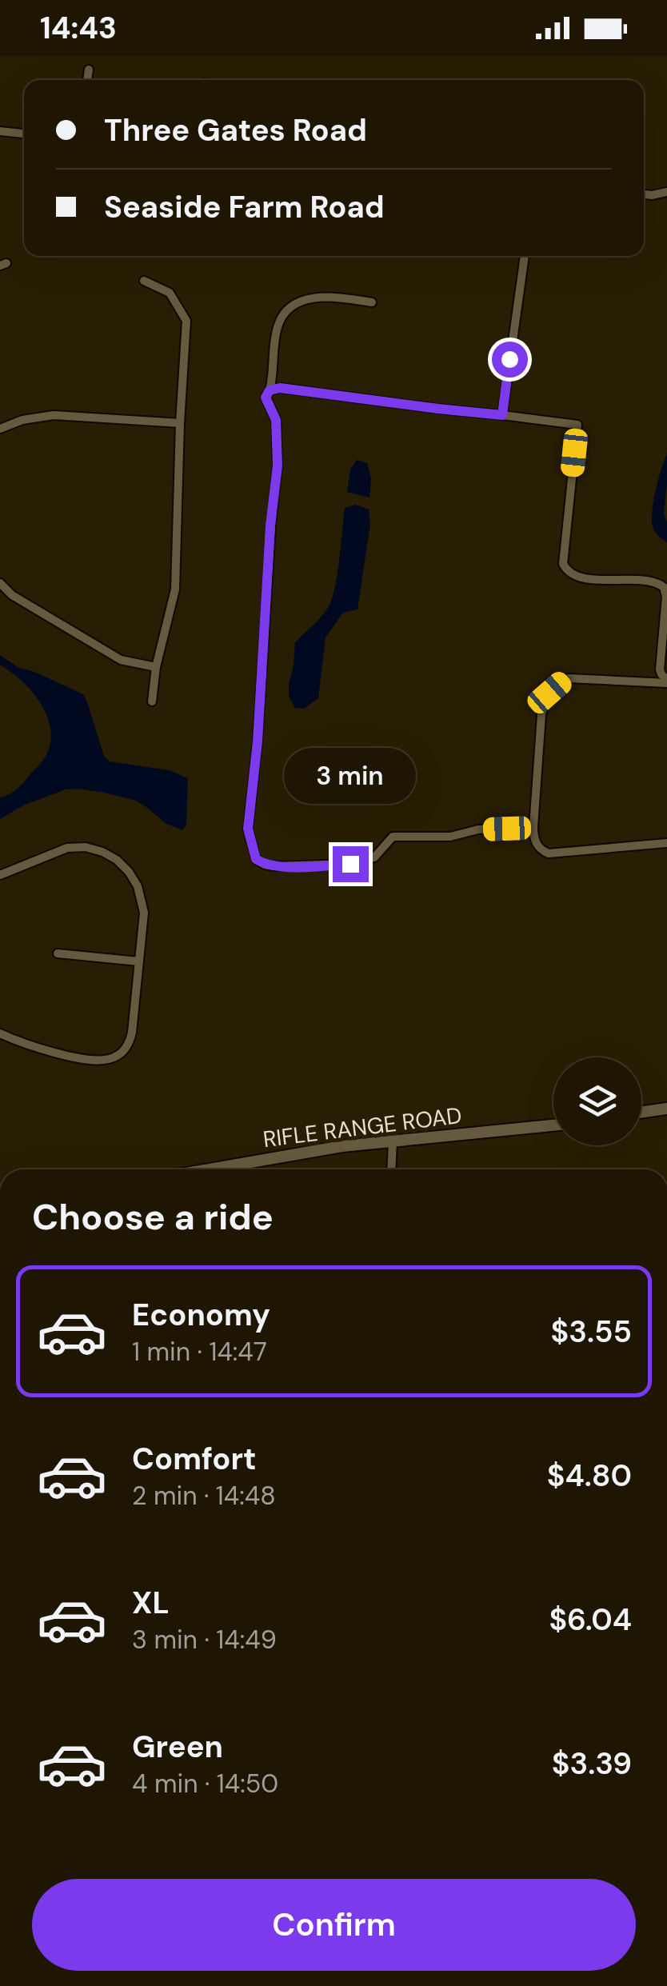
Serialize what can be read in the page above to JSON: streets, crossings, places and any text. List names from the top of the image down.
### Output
{
  "streets": {
    "main road": ["RIFLE RANGE ROAD"]
  },
  "page": {
    "status": "14:43",
    "banner": ["Three Gates Road", "Seaside Farm Road"],
    "bubble": "3 min",
    "heading": "Choose a ride",
    "list": [
      {
        "name": "Economy",
        "note": "1 min · 14:47",
        "value": "$3.55"
      },
      {
        "name": "Comfort",
        "note": "2 min · 14:48",
        "value": "$4.80"
      },
      {
        "name": "XL",
        "note": "3 min · 14:49",
        "value": "$6.04"
      },
      {
        "name": "Green",
        "note": "4 min · 14:50",
        "value": "$3.39"
      }
    ],
    "buttons": "Confirm"
  }
}
